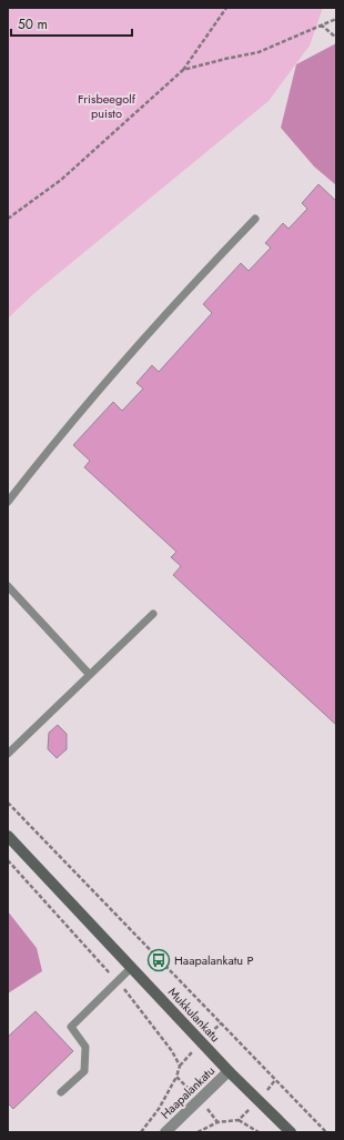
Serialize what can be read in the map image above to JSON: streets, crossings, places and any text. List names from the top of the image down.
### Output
{
  "streets": {
    "street": ["Mukkulankatu", "Haapalankatu"]
  },
  "crossings": [
    ["Mukkulankatu", "Haapalankatu"]
  ],
  "parks": ["Frisbeegolf puisto"],
  "places": {
    "bus stop": ["Haapalankatu P"]
  },
  "scale_bar": "50 m"
}
